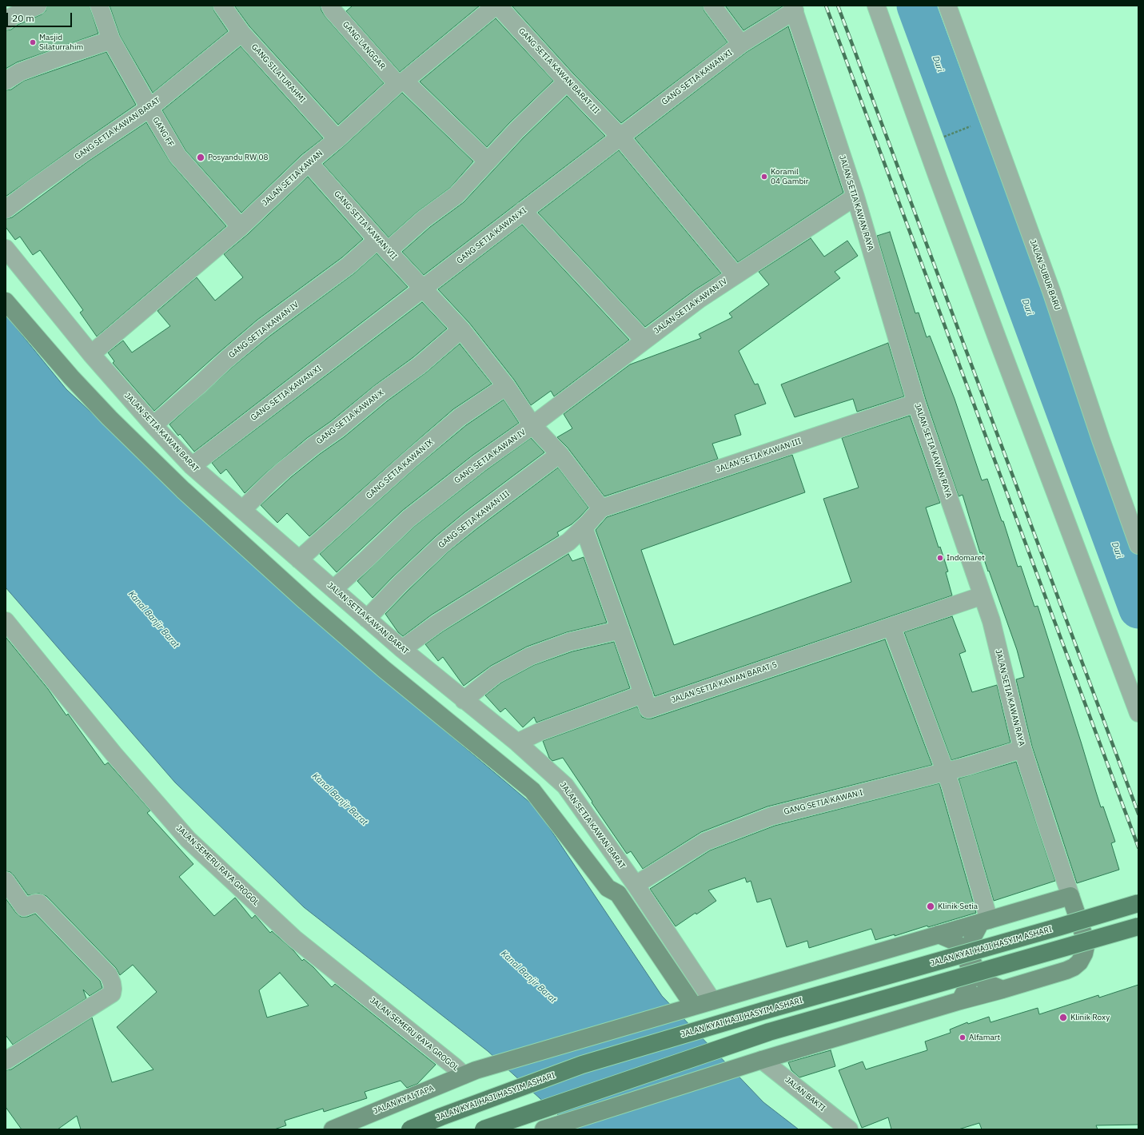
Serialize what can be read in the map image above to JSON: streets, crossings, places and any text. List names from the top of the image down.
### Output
{
  "streets": {
    "main road": ["JALAN KYAI HAJI HASYIM ASHARI", "JALAN KYAI TAPA"],
    "street": [
      "GANG LANGGAR",
      "GANG SETIA KAWAN BARAT III",
      "GANG SILATURAHMI",
      "GANG SETIA KAWAN XI",
      "GANG SETIA KAWAN BARAT",
      "GANG FF",
      "JALAN SETIA KAWAN",
      "JALAN SETIA KAWAN RAYA",
      "GANG SETIA KAWAN VII",
      "JALAN SUBUR BARU",
      "JALAN SETIA KAWAN IV",
      "GANG SETIA KAWAN IV",
      "GANG SETIA KAWAN X",
      "JALAN SETIA KAWAN BARAT",
      "JALAN SETIA KAWAN III",
      "GANG SETIA KAWAN IX",
      "GANG SETIA KAWAN III",
      "JALAN SETIA KAWAN BARAT 5",
      "GANG SETIA KAWAN I",
      "JALAN SEMERU RAYA GROGOL",
      "JALAN BAKTI"
    ]
  },
  "crossings": [
    ["GANG LANGGAR", "JALAN SETIA KAWAN"],
    ["GANG LANGGAR", "GANG SETIA KAWAN IV"],
    ["GANG SETIA KAWAN BARAT III", "GANG SETIA KAWAN XI"],
    ["GANG SETIA KAWAN BARAT III", "JALAN SETIA KAWAN IV"],
    ["GANG SETIA KAWAN BARAT III", "GANG SETIA KAWAN IV"],
    ["GANG SILATURAHMI", "GANG SETIA KAWAN BARAT"],
    ["GANG SILATURAHMI", "JALAN SETIA KAWAN"],
    ["GANG SETIA KAWAN XI", "JALAN SETIA KAWAN RAYA"],
    ["GANG SETIA KAWAN XI", "GANG SETIA KAWAN VII"],
    ["GANG SETIA KAWAN XI", "JALAN SETIA KAWAN BARAT"],
    ["GANG SETIA KAWAN BARAT", "GANG FF"],
    ["GANG FF", "JALAN SETIA KAWAN"],
    ["JALAN SETIA KAWAN", "GANG SETIA KAWAN VII"],
    ["JALAN SETIA KAWAN", "JALAN SETIA KAWAN BARAT"],
    ["JALAN SETIA KAWAN RAYA", "JALAN SETIA KAWAN IV"],
    ["JALAN SETIA KAWAN RAYA", "JALAN SETIA KAWAN III"],
    ["JALAN SETIA KAWAN RAYA", "JALAN SETIA KAWAN BARAT 5"],
    ["JALAN SETIA KAWAN RAYA", "GANG SETIA KAWAN I"],
    ["GANG SETIA KAWAN VII", "JALAN SETIA KAWAN IV"],
    ["GANG SETIA KAWAN VII", "GANG SETIA KAWAN IV"],
    ["GANG SETIA KAWAN VII", "GANG SETIA KAWAN X"],
    ["GANG SETIA KAWAN VII", "JALAN SETIA KAWAN III"],
    ["GANG SETIA KAWAN VII", "GANG SETIA KAWAN IX"],
    ["GANG SETIA KAWAN VII", "GANG SETIA KAWAN III"],
    ["JALAN SETIA KAWAN IV", "GANG SETIA KAWAN IV"],
    ["GANG SETIA KAWAN IV", "JALAN SETIA KAWAN BARAT"],
    ["GANG SETIA KAWAN X", "JALAN SETIA KAWAN BARAT"],
    ["JALAN SETIA KAWAN BARAT", "GANG SETIA KAWAN IX"],
    ["JALAN SETIA KAWAN BARAT", "GANG SETIA KAWAN III"],
    ["JALAN SETIA KAWAN BARAT", "GANG SETIA KAWAN I"],
    ["JALAN SEMERU RAYA GROGOL", "JALAN KYAI TAPA"]
  ],
  "water": ["Duri", "Kanal Banjir Barat"],
  "places": [
    "Masjid Silaturrahim",
    "Posyandu RW 08",
    "Koramil 04 Gambir",
    "Indomaret",
    "Klinik Setia",
    "Klinik Roxy",
    "Alfamart"
  ],
  "scale_bar": "20 m"
}
